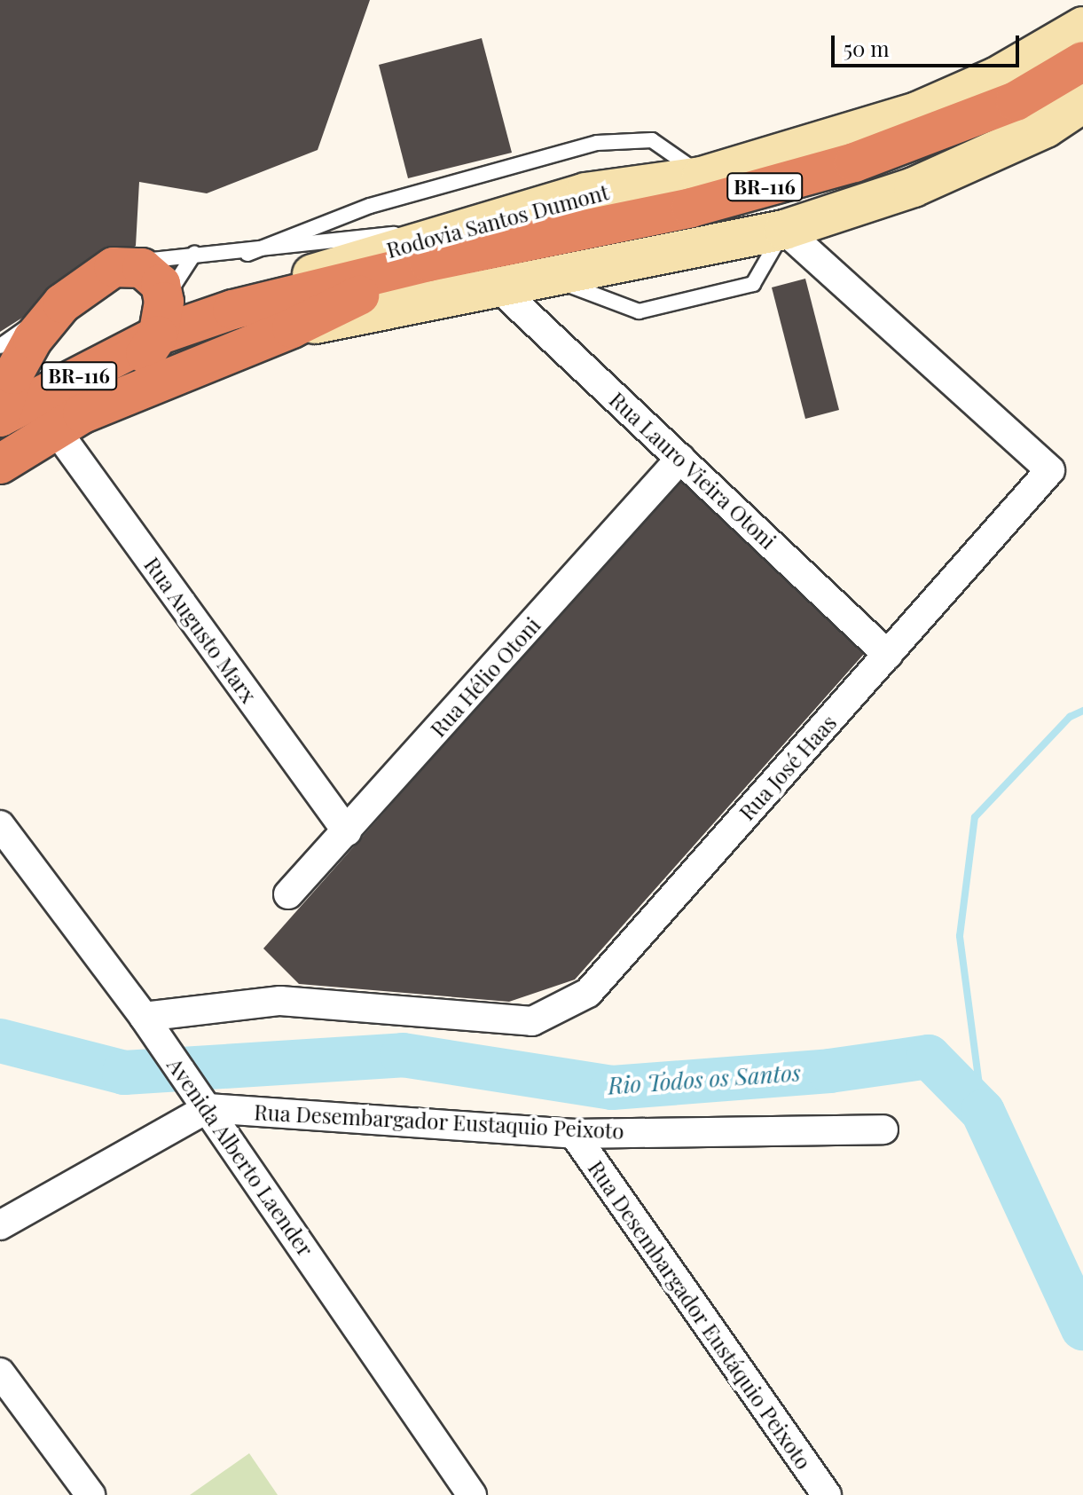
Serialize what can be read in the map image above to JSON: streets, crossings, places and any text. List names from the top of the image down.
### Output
{
  "streets": {
    "highway": ["BR-116", "Rodovia Santos Dumont"],
    "street": [
      "Rua Lauro Vieira Otoni",
      "Rua Augusto Marx",
      "Rua Hélio Otoni",
      "Rua José Haas",
      "Rua Desembargador Eustaquio Peixoto",
      "Avenida Alberto Laender",
      "Rua Desembargador Eustáquio Peixoto"
    ]
  },
  "crossings": [
    ["Rodovia Santos Dumont", "Rua Augusto Marx"],
    ["Rua Lauro Vieira Otoni", "Rua Hélio Otoni"],
    ["Rua Lauro Vieira Otoni", "Rua José Haas"],
    ["Rua Augusto Marx", "Rua Hélio Otoni"],
    ["Rua José Haas", "Avenida Alberto Laender"],
    ["Rua Desembargador Eustaquio Peixoto", "Avenida Alberto Laender"],
    ["Rua Desembargador Eustaquio Peixoto", "Rua Desembargador Eustáquio Peixoto"]
  ],
  "water": ["Rio Todos os Santos"],
  "scale_bar": "50 m"
}
